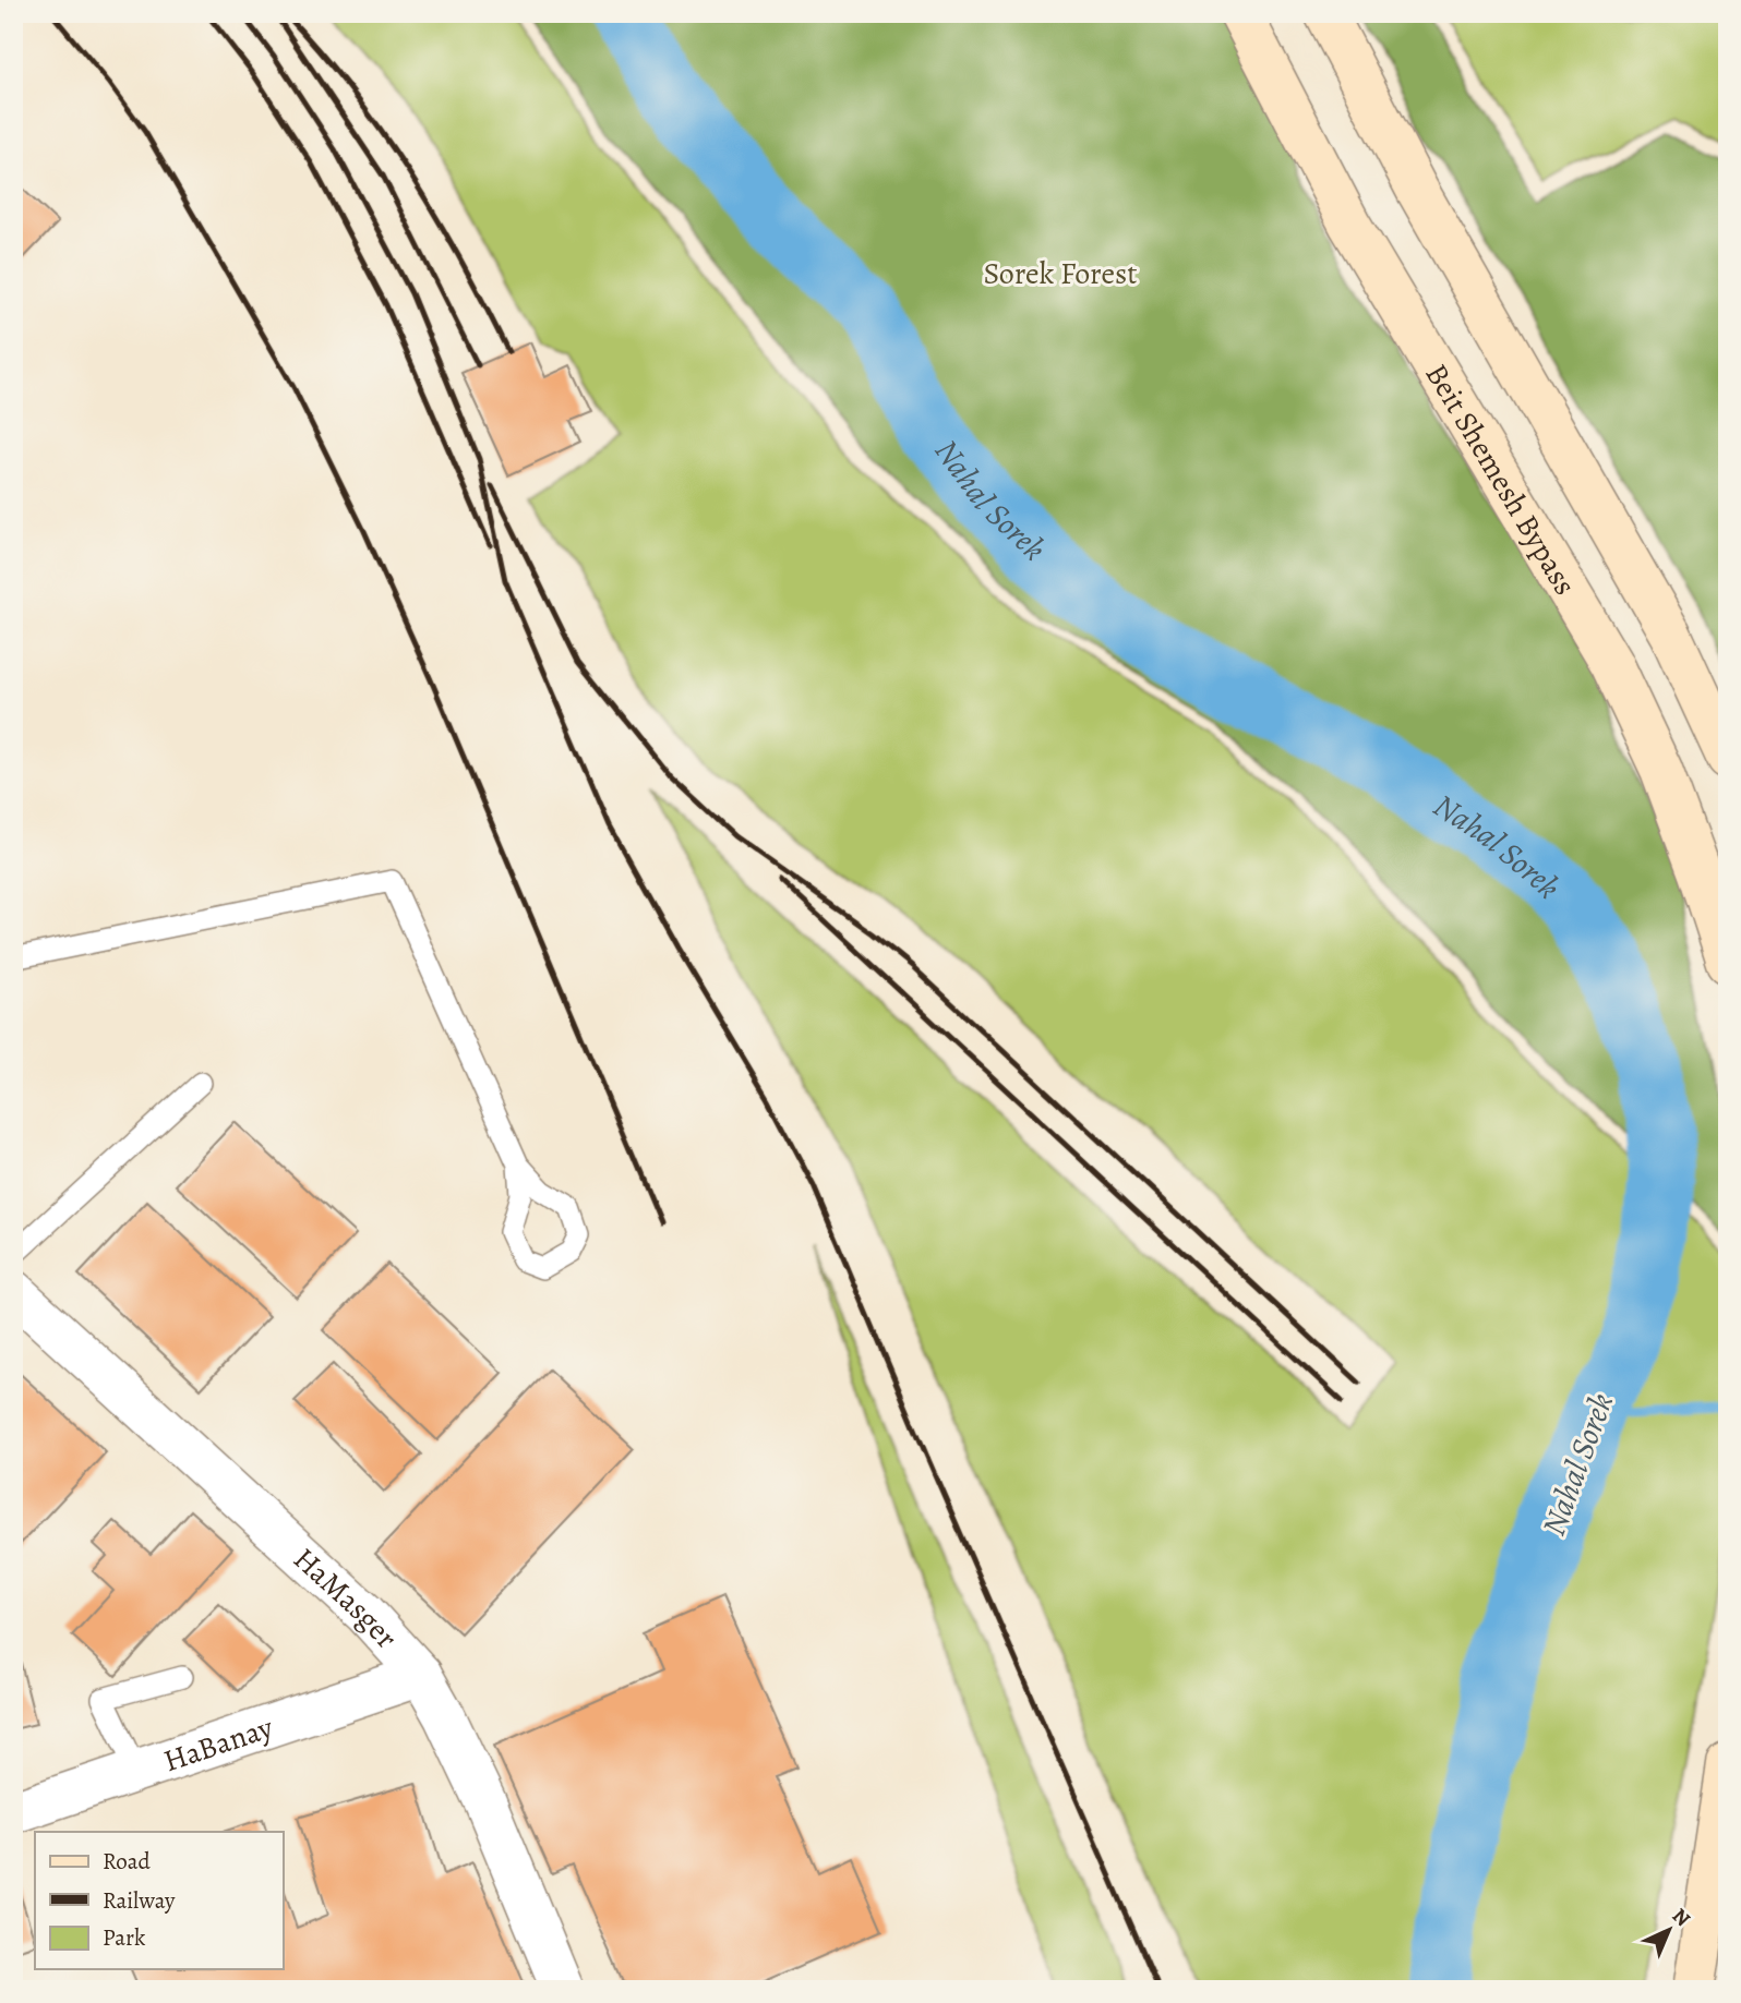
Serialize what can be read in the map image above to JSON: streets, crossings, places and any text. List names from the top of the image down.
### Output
{
  "streets": {
    "main road": ["Beit Shemesh Bypass"],
    "street": ["HaMasger", "HaBanay"]
  },
  "crossings": [
    ["HaMasger", "HaBanay"]
  ],
  "water": ["Nahal Sorek"],
  "parks": ["Sorek Forest"],
  "legend": ["Road", "Railway", "Park"],
  "north": "top right"
}
